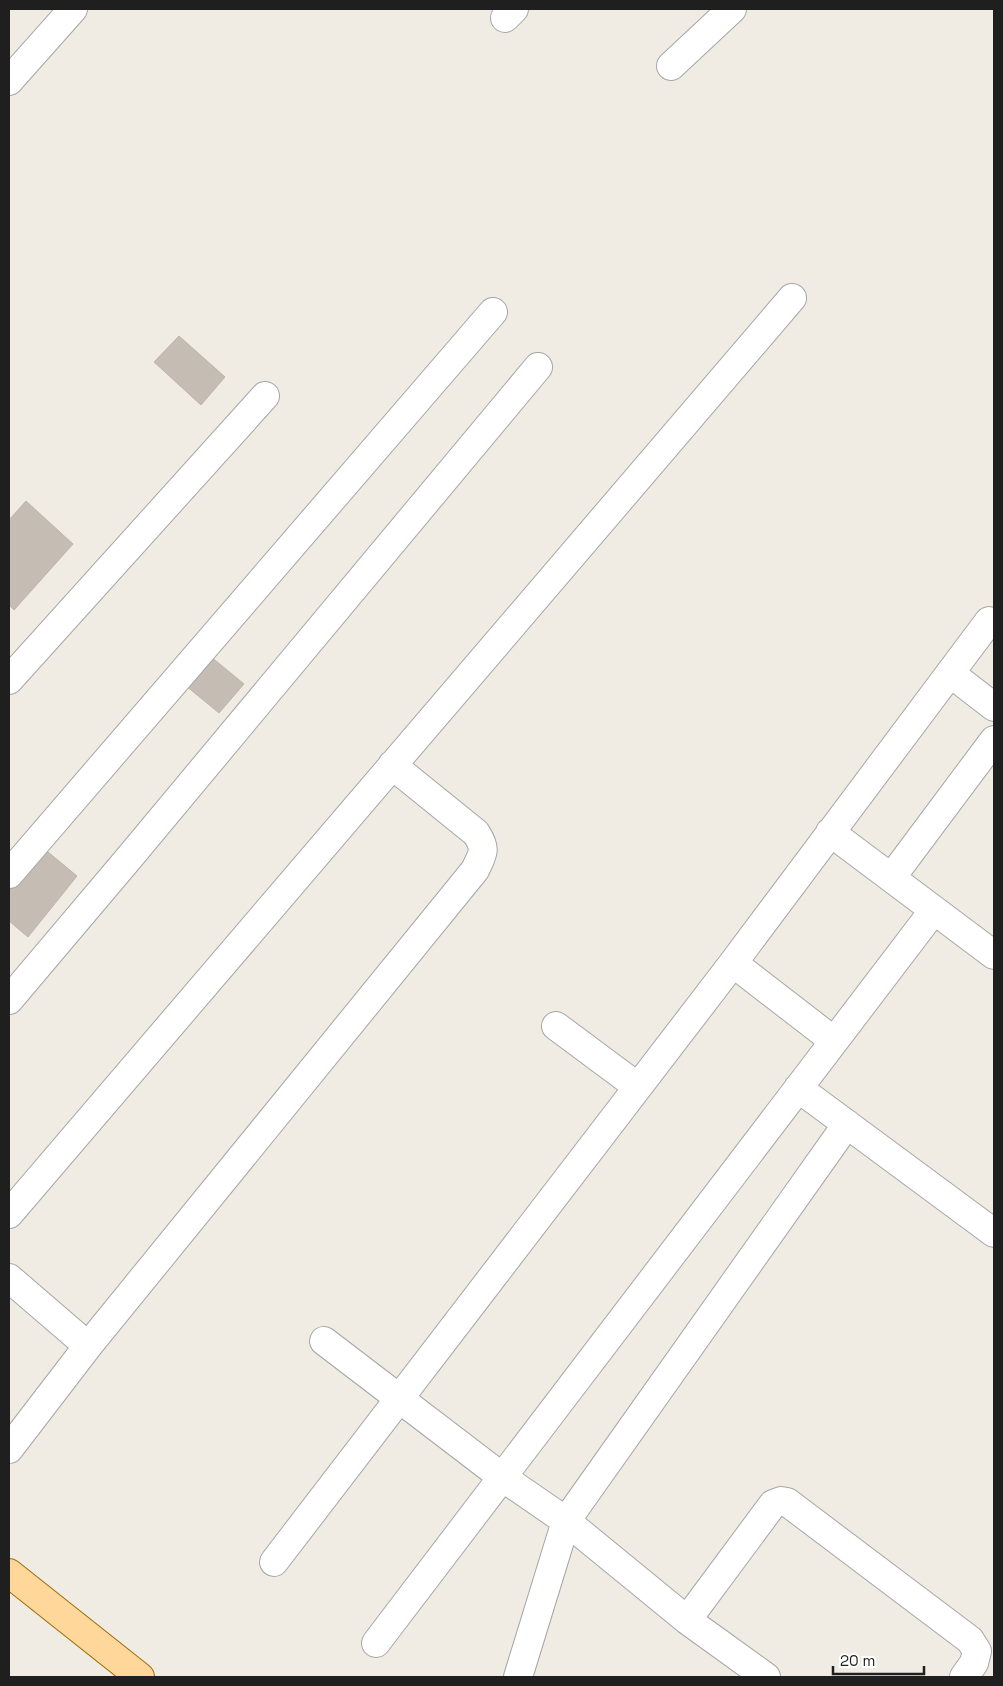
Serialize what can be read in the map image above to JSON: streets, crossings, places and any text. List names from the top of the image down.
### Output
{
  "scale_bar": "20 m"
}
